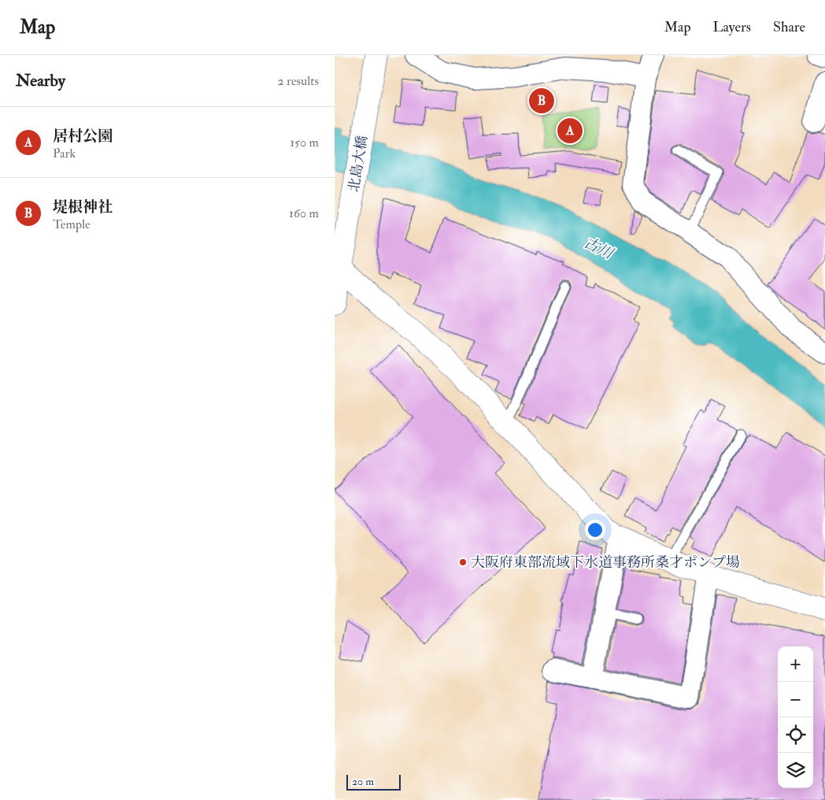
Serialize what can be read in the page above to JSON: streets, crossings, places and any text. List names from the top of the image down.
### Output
{
  "streets": {
    "street": ["北島大橋"]
  },
  "water": ["古川"],
  "places": ["大阪府東部流域下水道事務所桑才ポンプ場"],
  "scale_bar": "20 m",
  "page": {
    "header": "Map",
    "nav": ["Map", "Layers", "Share"],
    "heading": ["Nearby", "2 results"],
    "pins": ["B", "A"],
    "list": [
      {
        "mark": "A",
        "name": "居村公園",
        "note": "Park",
        "value": "150 m"
      },
      {
        "mark": "B",
        "name": "堤根神社",
        "note": "Temple",
        "value": "160 m"
      }
    ],
    "map_buttons": ["+", "−"],
    "scale": "20 m"
  }
}
